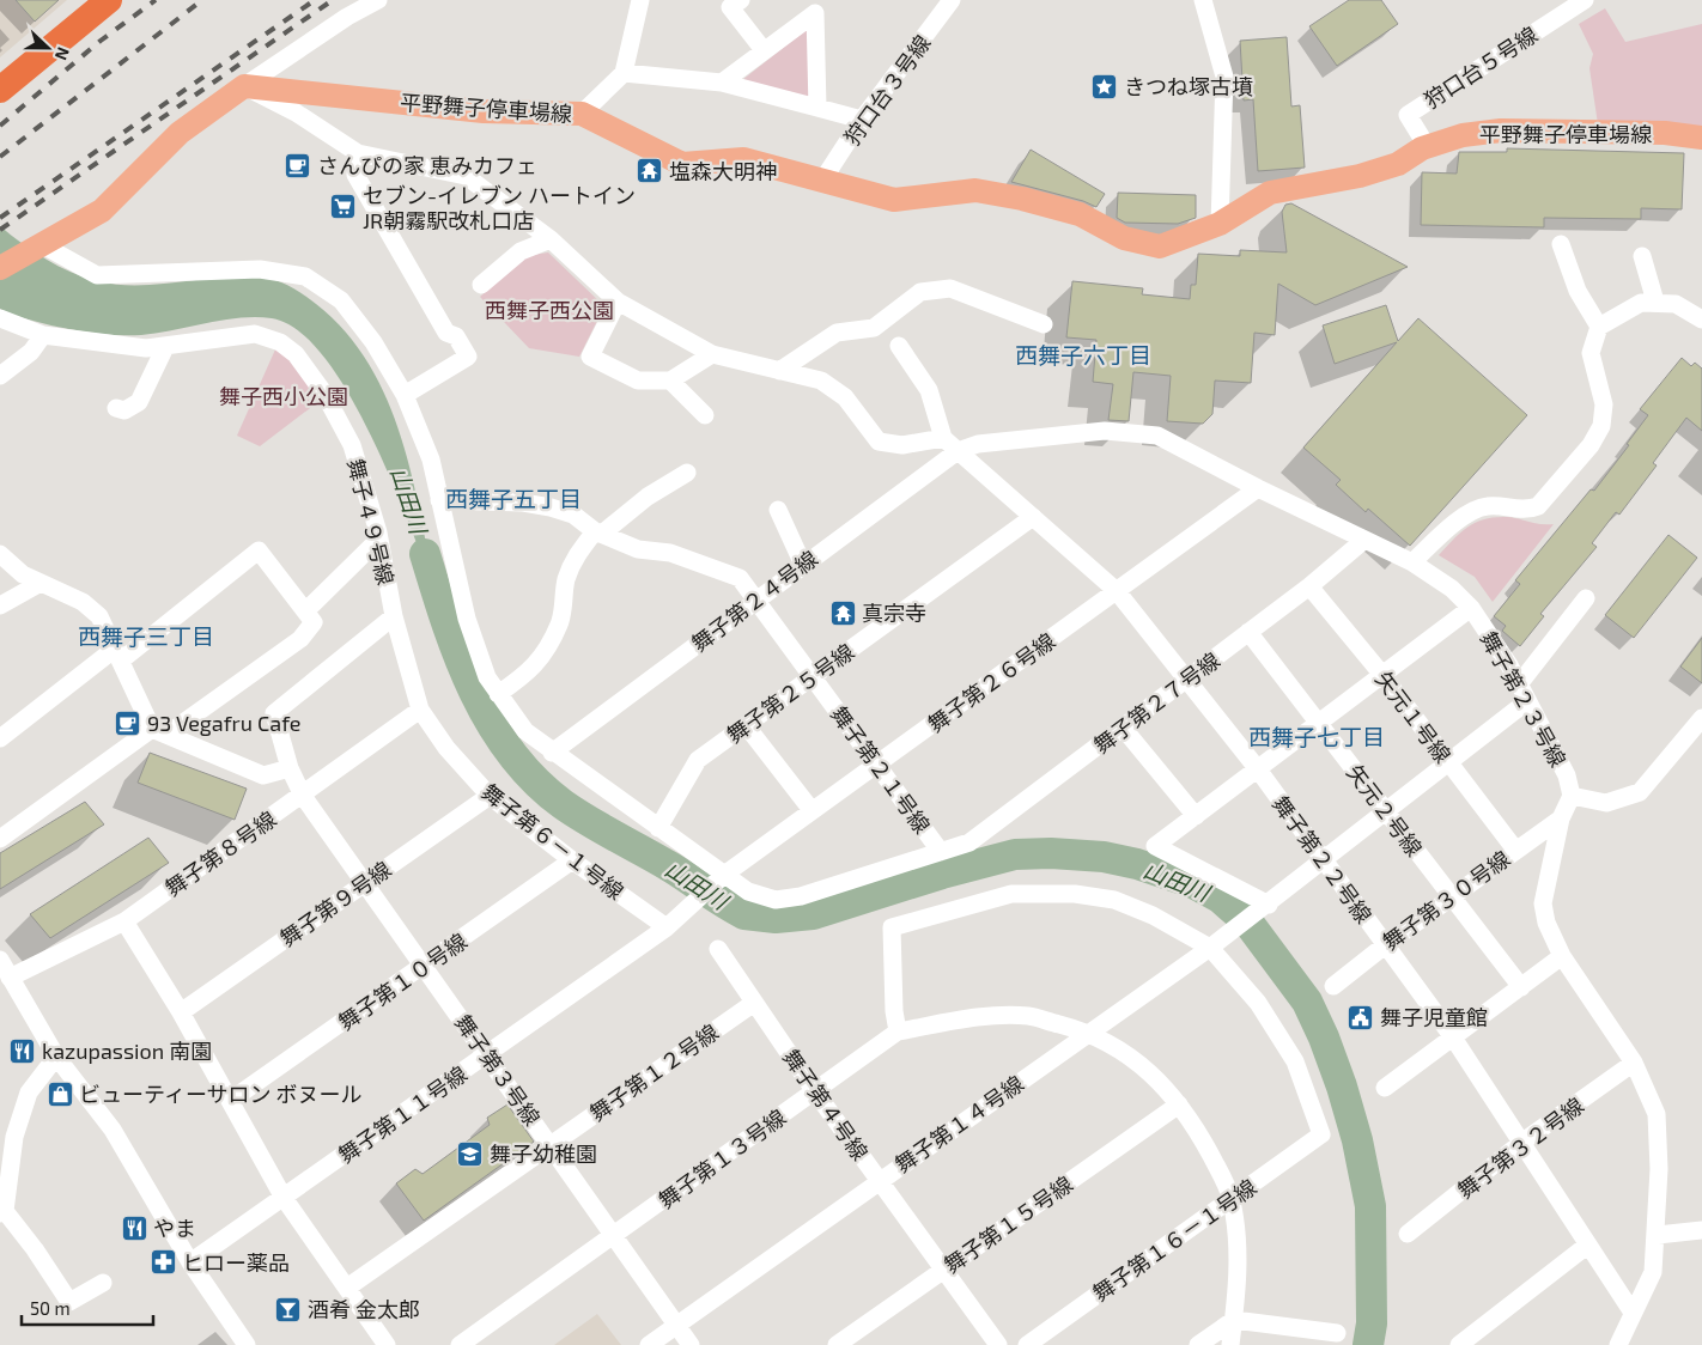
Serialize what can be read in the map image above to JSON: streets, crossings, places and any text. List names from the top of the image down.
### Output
{
  "streets": {
    "main road": ["平野舞子停車場線"],
    "street": [
      "狩口台５号線",
      "狩口台３号線",
      "舞子４９号線",
      "舞子第２４号線",
      "舞子第２６号線",
      "舞子第２５号線",
      "舞子第２３号線",
      "舞子第２７号線",
      "矢元１号線",
      "舞子第２１号線",
      "矢元２号線",
      "舞子第６－１号線",
      "舞子第８号線",
      "舞子第２２号線",
      "舞子第３０号線",
      "舞子第９号線",
      "舞子第１０号線",
      "舞子第３号線",
      "舞子第１２号線",
      "舞子第４号線",
      "舞子第１１号線",
      "舞子第１４号線",
      "舞子第３２号線",
      "舞子第１３号線",
      "舞子第１５号線",
      "舞子第１６－１号線"
    ]
  },
  "crossings": [
    ["狩口台５号線", "平野舞子停車場線"],
    ["狩口台３号線", "平野舞子停車場線"],
    ["舞子４９号線", "舞子第６－１号線"],
    ["舞子４９号線", "舞子第３号線"],
    ["舞子第２４号線", "舞子第２３号線"],
    ["舞子第２４号線", "舞子第２７号線"],
    ["舞子第２４号線", "舞子第２１号線"],
    ["舞子第２４号線", "舞子第２２号線"],
    ["舞子第２６号線", "舞子第２３号線"],
    ["舞子第２６号線", "舞子第２７号線"],
    ["舞子第２６号線", "舞子第２１号線"],
    ["舞子第２６号線", "舞子第２２号線"],
    ["舞子第２６号線", "舞子第１１号線"],
    ["舞子第２５号線", "舞子第２７号線"],
    ["舞子第２５号線", "舞子第２１号線"],
    ["舞子第２５号線", "舞子第２２号線"],
    ["舞子第２３号線", "舞子第２７号線"],
    ["舞子第２３号線", "舞子第２２号線"],
    ["舞子第２３号線", "舞子第１４号線"],
    ["舞子第２７号線", "矢元１号線"],
    ["舞子第２７号線", "舞子第２１号線"],
    ["舞子第２７号線", "矢元２号線"],
    ["舞子第２７号線", "舞子第２２号線"],
    ["舞子第２７号線", "舞子第１１号線"],
    ["矢元１号線", "舞子第３０号線"],
    ["矢元１号線", "舞子第１４号線"],
    ["矢元２号線", "舞子第３０号線"],
    ["矢元２号線", "舞子第１４号線"],
    ["舞子第６－１号線", "舞子第８号線"],
    ["舞子第６－１号線", "舞子第９号線"],
    ["舞子第６－１号線", "舞子第１０号線"],
    ["舞子第６－１号線", "舞子第３号線"],
    ["舞子第６－１号線", "舞子第１１号線"],
    ["舞子第８号線", "舞子第３号線"],
    ["舞子第２２号線", "舞子第３０号線"],
    ["舞子第２２号線", "舞子第１４号線"],
    ["舞子第２２号線", "舞子第３２号線"],
    ["舞子第９号線", "舞子第３号線"],
    ["舞子第１０号線", "舞子第３号線"],
    ["舞子第３号線", "舞子第１２号線"],
    ["舞子第３号線", "舞子第１１号線"],
    ["舞子第３号線", "舞子第１４号線"],
    ["舞子第３号線", "舞子第１３号線"],
    ["舞子第１２号線", "舞子第４号線"],
    ["舞子第４号線", "舞子第１４号線"],
    ["舞子第４号線", "舞子第１３号線"],
    ["舞子第４号線", "舞子第１５号線"],
    ["舞子第１４号線", "舞子第１６－１号線"]
  ],
  "districts": [
    "西舞子六丁目",
    "西舞子五丁目",
    "西舞子三丁目",
    "西舞子七丁目"
  ],
  "water": ["山田川"],
  "parks": ["西舞子西公園", "舞子西小公園"],
  "places": {
    "place": ["きつね塚古墳"],
    "cafe": ["さんぴの家 恵みカフェ", "93 Vegafru Cafe"],
    "temple": ["塩森大明神", "真宗寺"],
    "supermarket": ["セブン-イレブン ハートイン JR朝霧駅改札口店"],
    "public building": ["舞子児童館"],
    "restaurant": ["kazupassion 南園", "やま"],
    "shop": ["ビューティーサロン ボヌール"],
    "school or university": ["舞子幼稚園"],
    "pharmacy": ["ヒロー薬品"],
    "bar": ["酒肴 金太郎"]
  },
  "scale_bar": "50 m",
  "north": "right"
}
